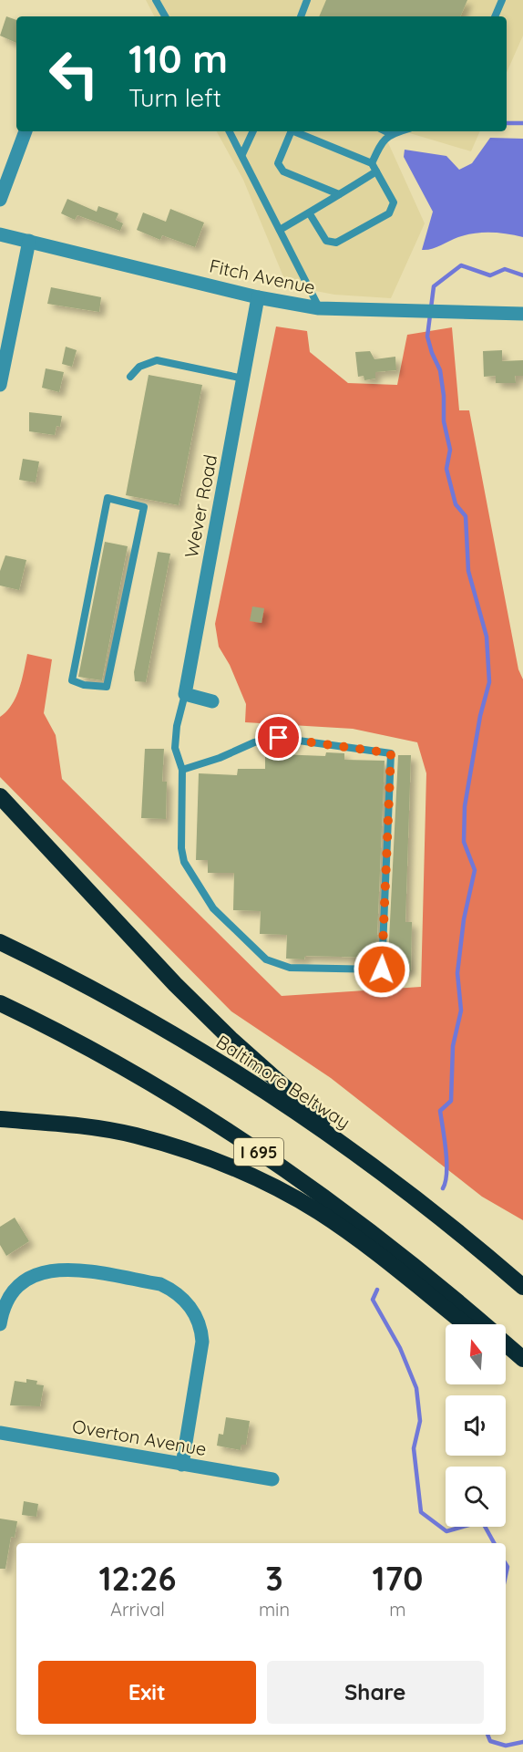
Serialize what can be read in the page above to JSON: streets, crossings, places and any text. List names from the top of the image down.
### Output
{
  "streets": {
    "highway": ["Baltimore Beltway", "I 695"],
    "street": ["Fitch Avenue", "Wever Road", "Overton Avenue"]
  },
  "crossings": [
    ["Fitch Avenue", "Wever Road"]
  ],
  "north": "top",
  "page": {
    "turn": ["110 m", "Turn left"],
    "eta": [
      "12:26",
      "Arrival",
      "3",
      "min",
      "170",
      "m"
    ],
    "buttons": ["Exit", "Share"]
  }
}
